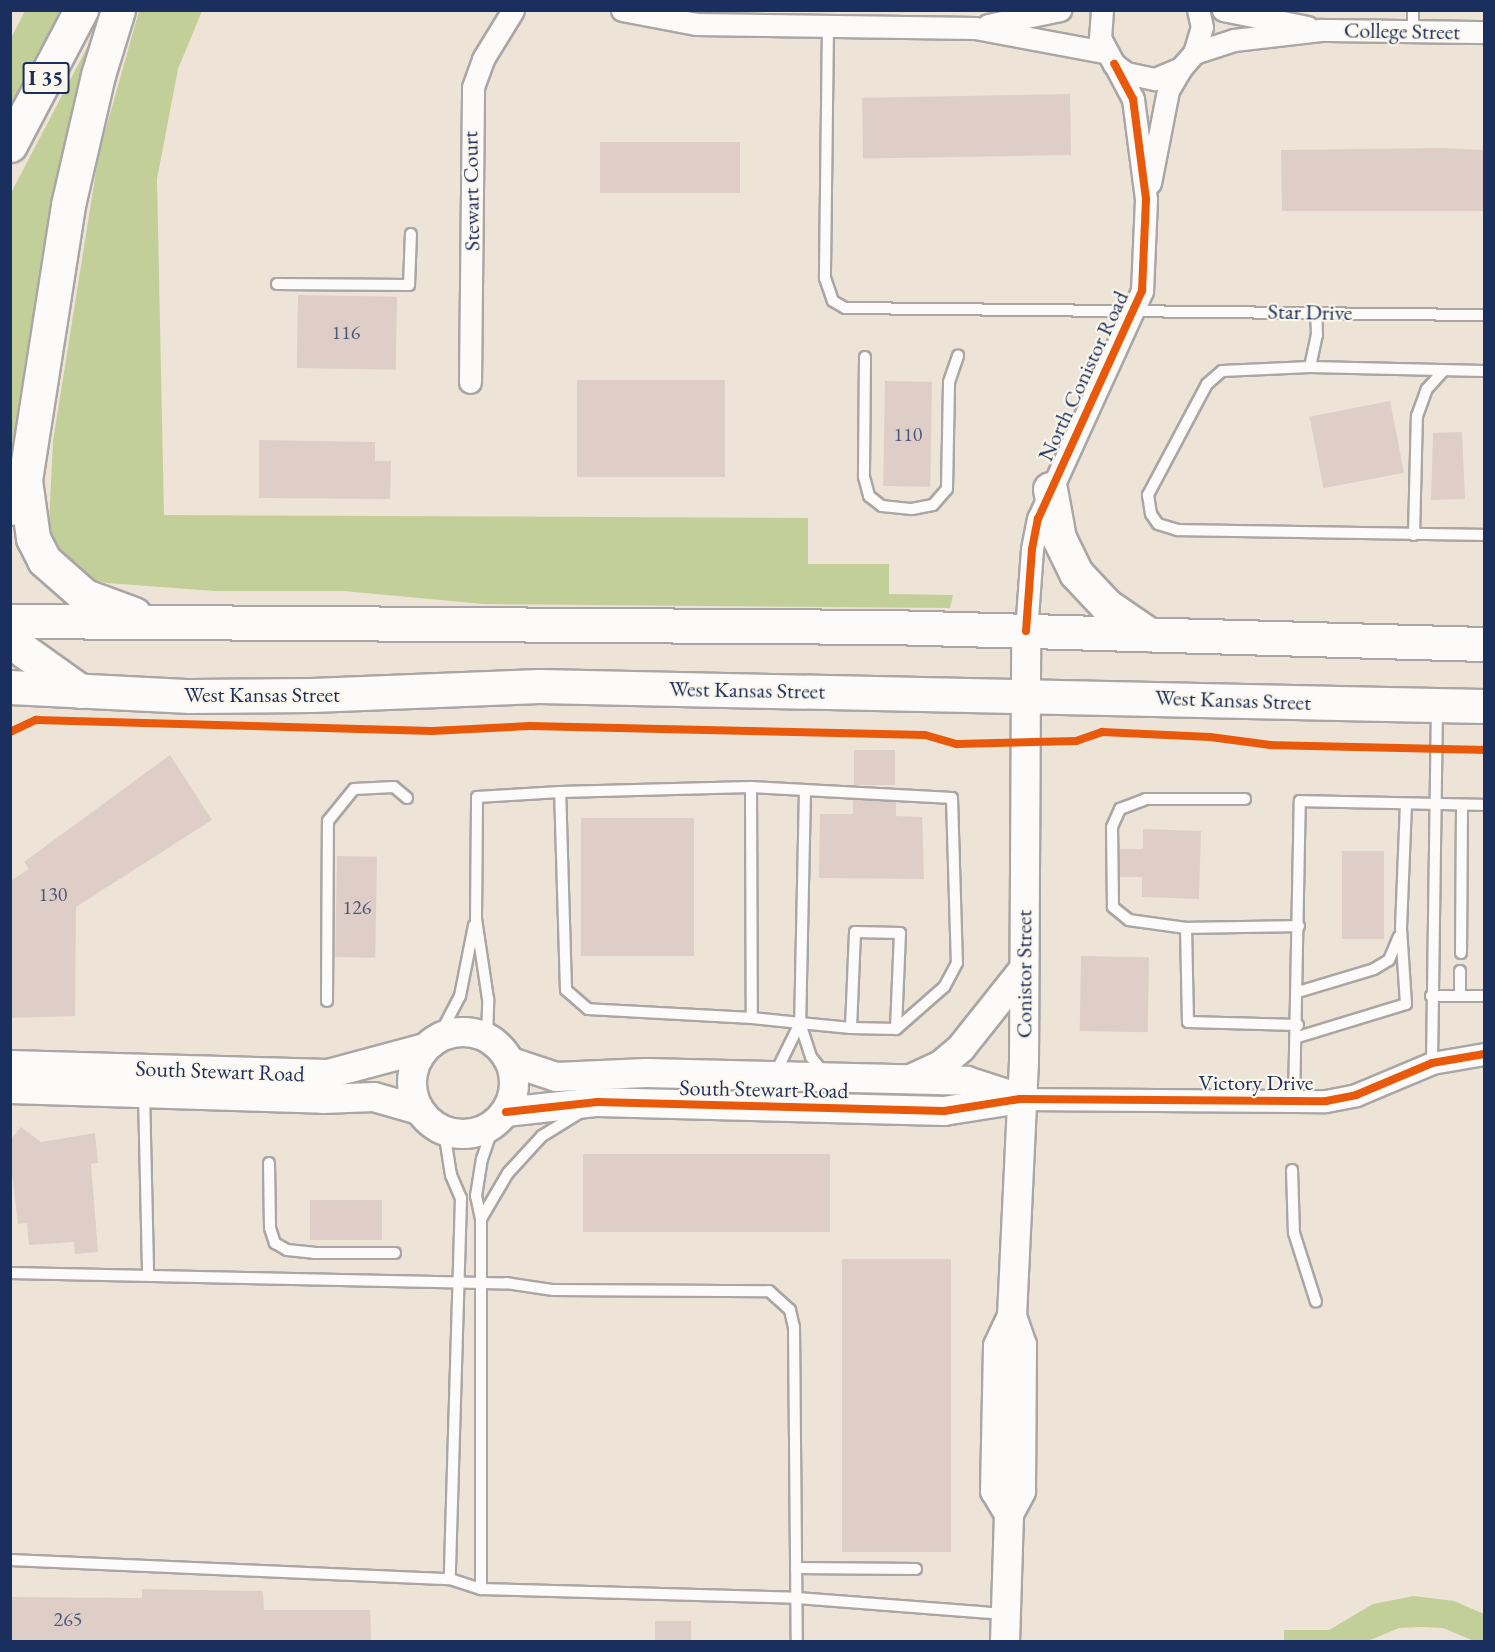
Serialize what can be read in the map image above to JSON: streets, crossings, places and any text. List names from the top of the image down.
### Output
{
  "streets": {
    "highway": ["I 35", "West Kansas Street"],
    "street": [
      "College Street",
      "Stewart Court",
      "North Conistor Road",
      "Conistor Street",
      "South Stewart Road",
      "Victory Drive"
    ],
    "lane": ["Star Drive"]
  },
  "crossings": [
    ["College Street", "North Conistor Road"],
    ["Star Drive", "North Conistor Road"],
    ["North Conistor Road", "Conistor Street"],
    ["West Kansas Street", "Conistor Street"],
    ["Conistor Street", "South Stewart Road"],
    ["Conistor Street", "Victory Drive"],
    ["South Stewart Road", "Victory Drive"]
  ],
  "house_numbers": [
    "116",
    "110",
    "130",
    "126",
    "265"
  ]
}
